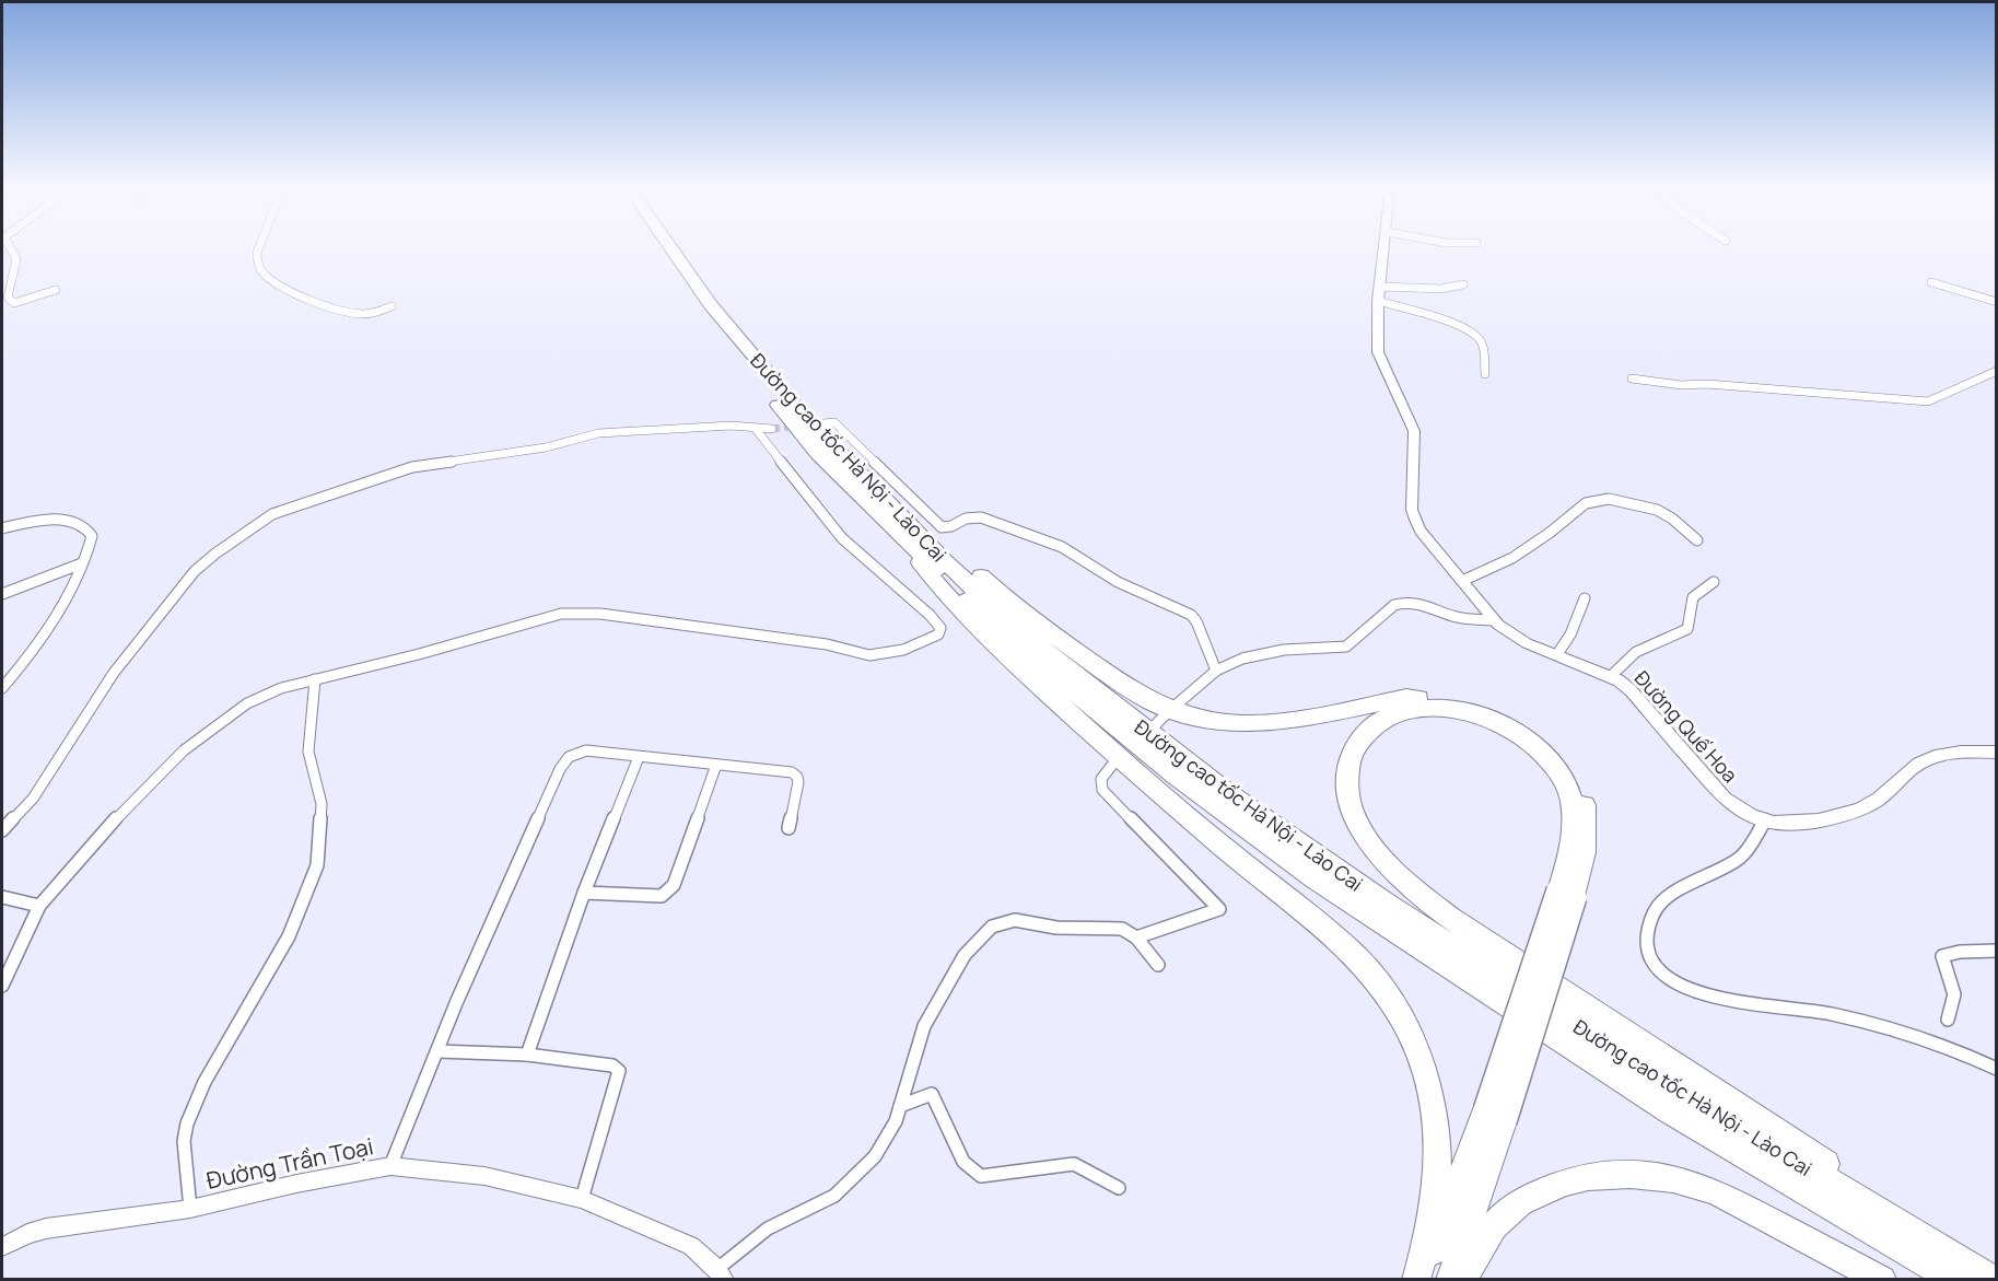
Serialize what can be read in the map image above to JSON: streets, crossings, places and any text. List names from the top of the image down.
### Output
{
  "streets": {
    "highway": ["Đường cao tốc Hà Nội - Lào Cai"],
    "street": ["Đường Quế Hoa", "Đường Trần Toại"]
  }
}
